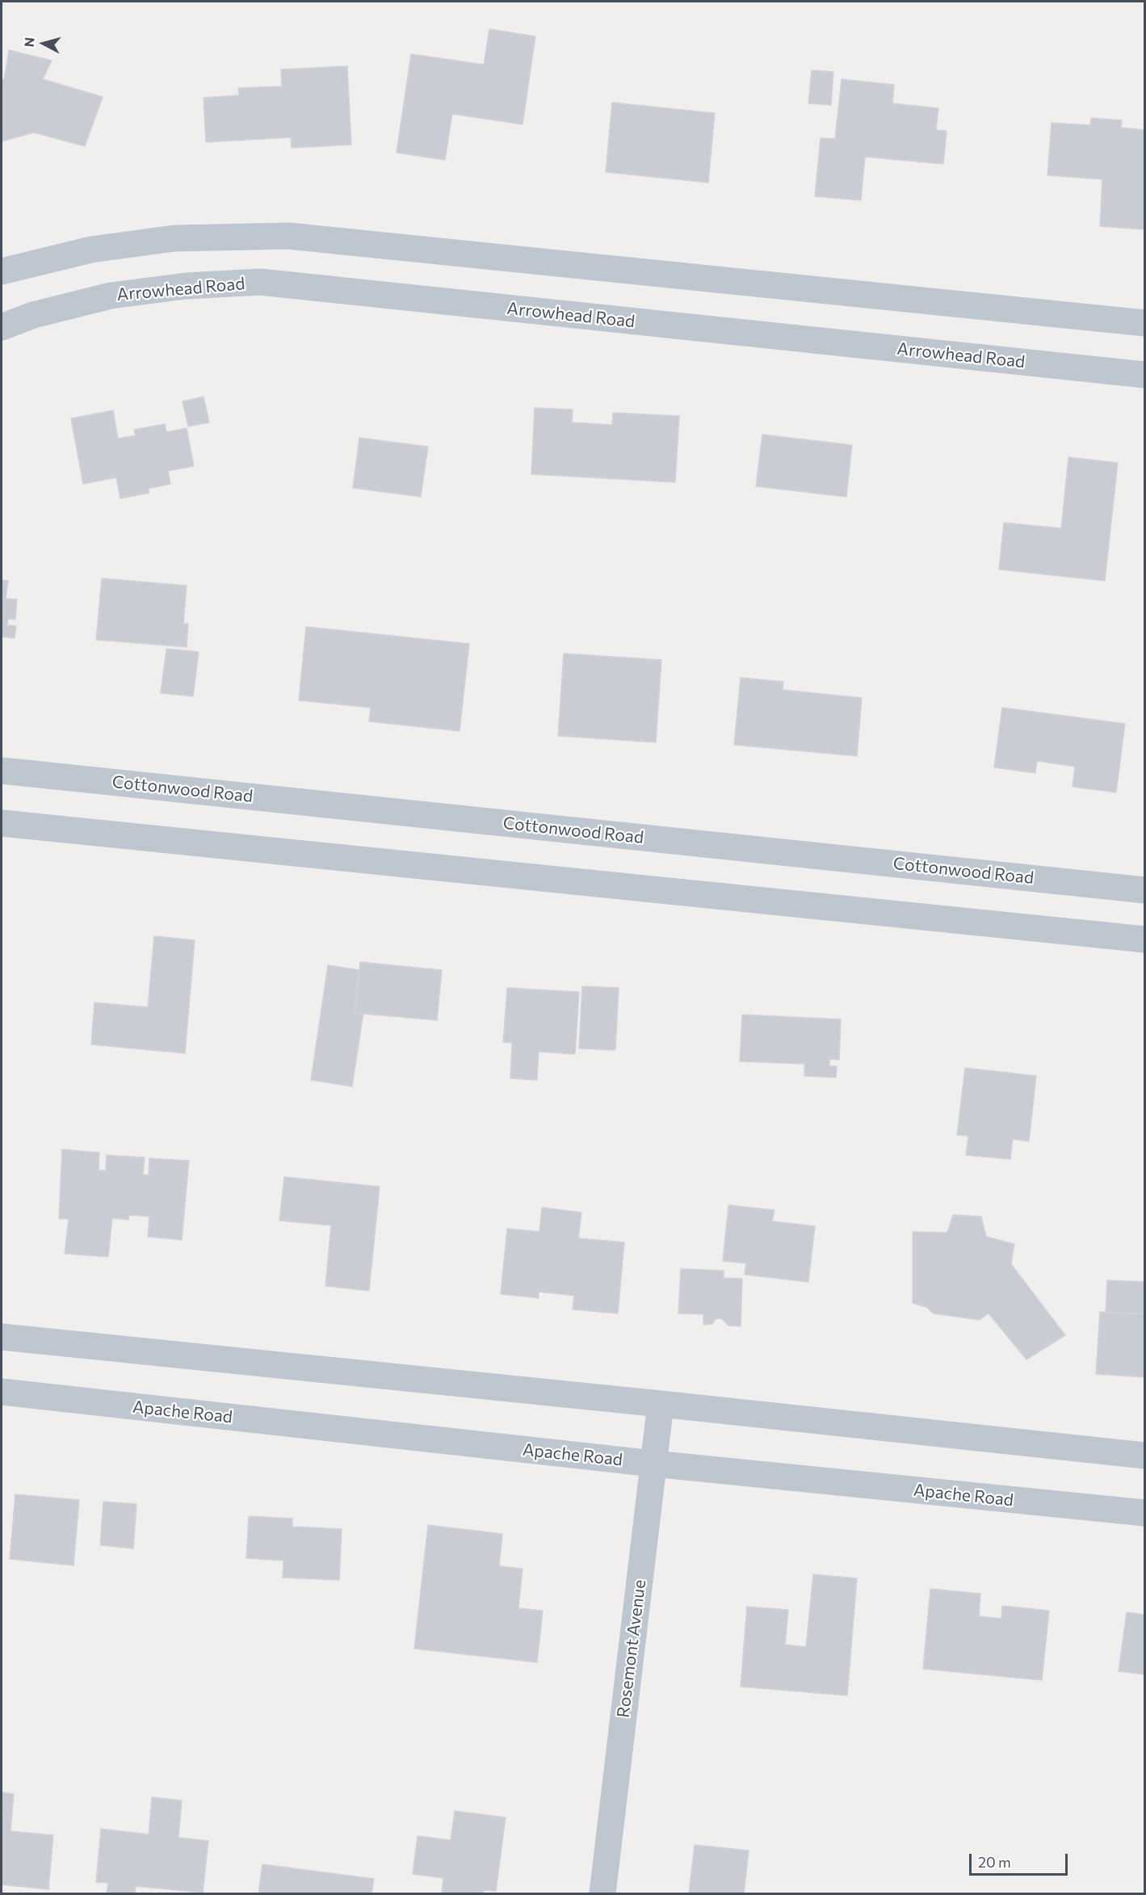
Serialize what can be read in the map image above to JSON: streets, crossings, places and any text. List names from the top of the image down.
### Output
{
  "streets": {
    "street": [
      "Arrowhead Road",
      "Cottonwood Road",
      "Apache Road",
      "Rosemont Avenue"
    ]
  },
  "crossings": [
    ["Apache Road", "Rosemont Avenue"]
  ],
  "scale_bar": "20 m",
  "north": "left"
}
